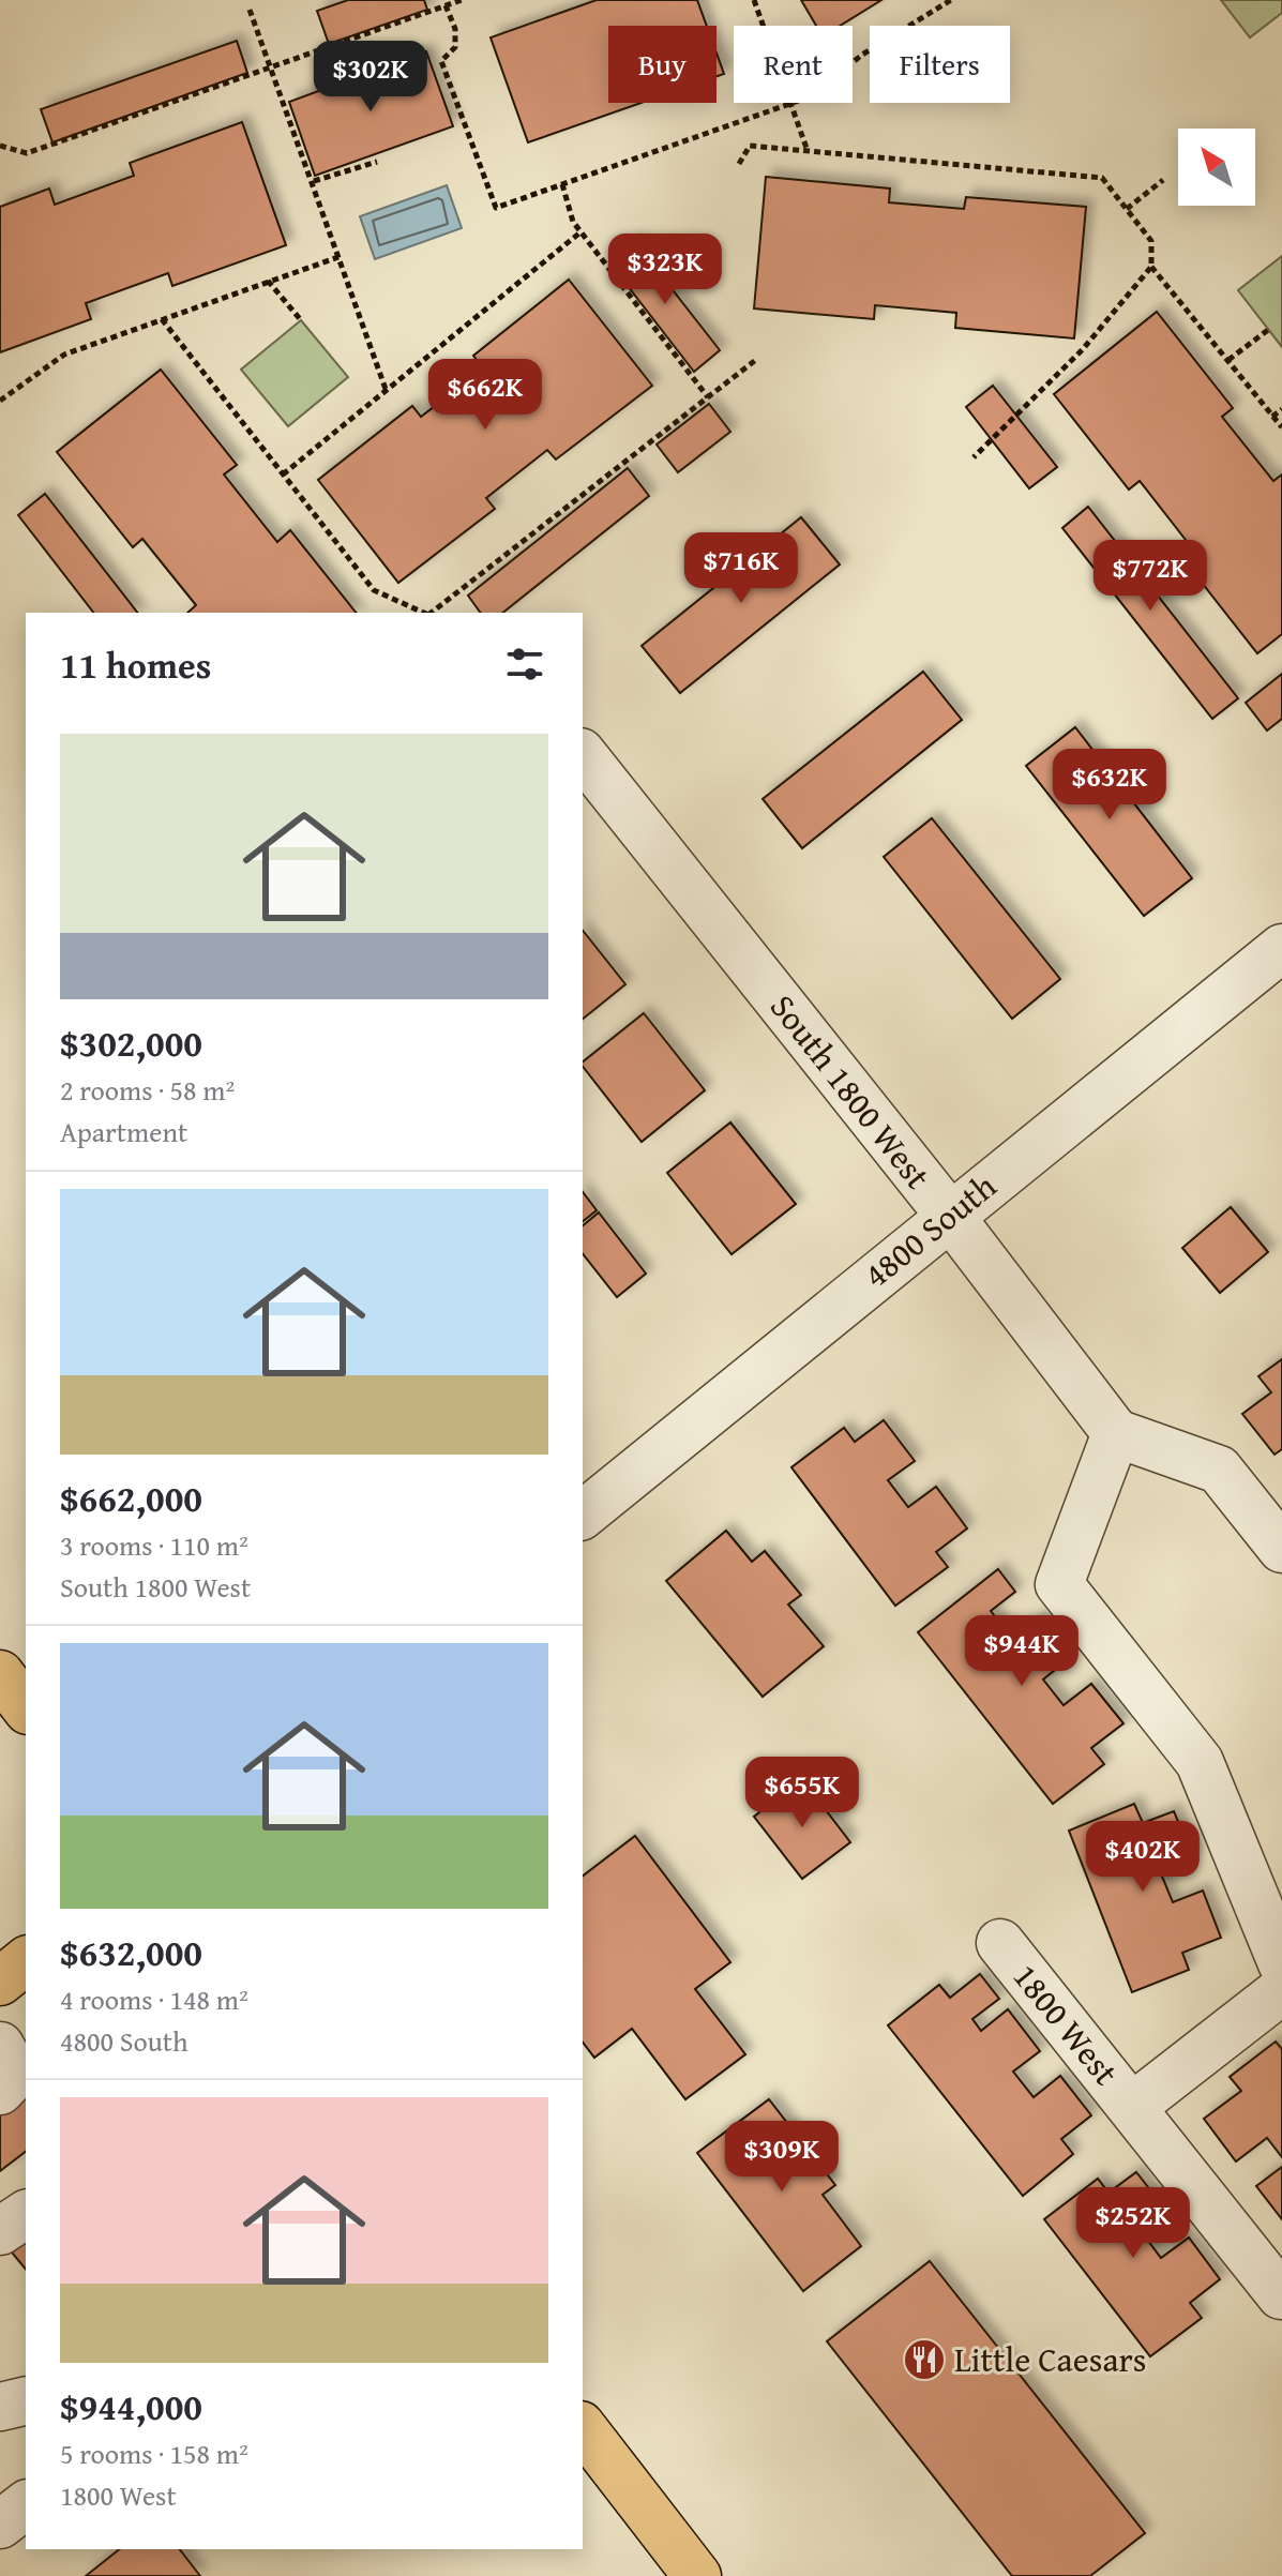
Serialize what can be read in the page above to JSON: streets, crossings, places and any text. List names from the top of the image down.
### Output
{
  "streets": {
    "street": ["South 1800 West", "4800 South", "1800 West"]
  },
  "crossings": [
    ["South 1800 West", "4800 South"]
  ],
  "places": {
    "restaurant": ["Little Caesars"]
  },
  "north": "top left",
  "page": {
    "chip": ["Buy", "Rent", "Filters"],
    "price": [
      "$302K",
      "$323K",
      "$662K",
      "$716K",
      "$772K",
      "$632K",
      "$944K",
      "$655K",
      "$402K",
      "$309K",
      "$252K"
    ],
    "heading": "11 homes",
    "list": [
      {
        "name": "$302,000",
        "note": "2 rooms · 58 m² · Apartment"
      },
      {
        "name": "$662,000",
        "note": "3 rooms · 110 m² · South 1800 West"
      },
      {
        "name": "$632,000",
        "note": "4 rooms · 148 m² · 4800 South"
      },
      {
        "name": "$944,000",
        "note": "5 rooms · 158 m² · 1800 West"
      }
    ]
  }
}
